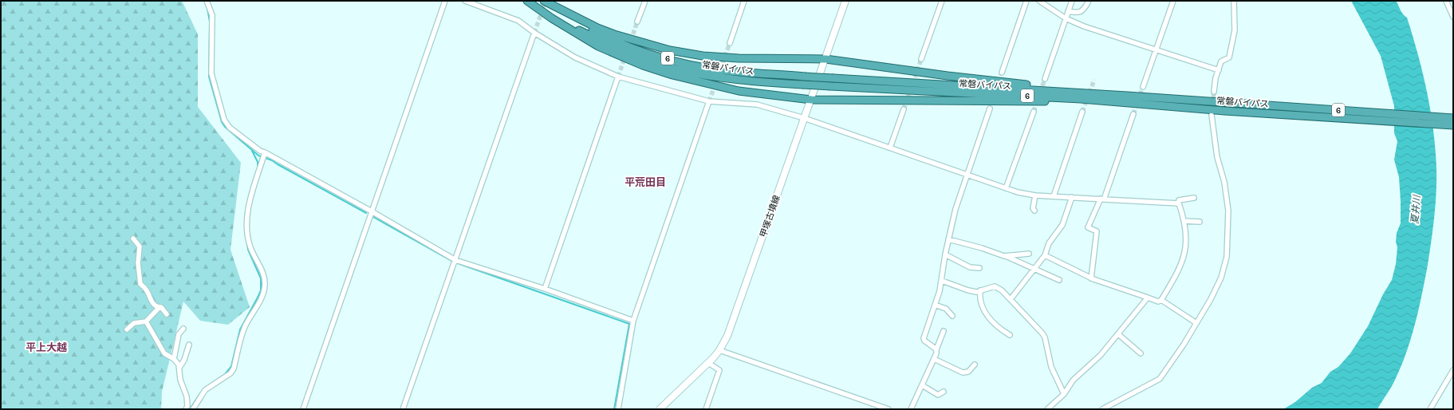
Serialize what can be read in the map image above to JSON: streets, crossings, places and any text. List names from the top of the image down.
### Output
{
  "streets": {
    "highway": ["6", "常磐バイパス"],
    "main road": ["甲塚古墳線"]
  },
  "districts": ["平荒田目", "平上大越"],
  "water": ["夏井川"]
}
